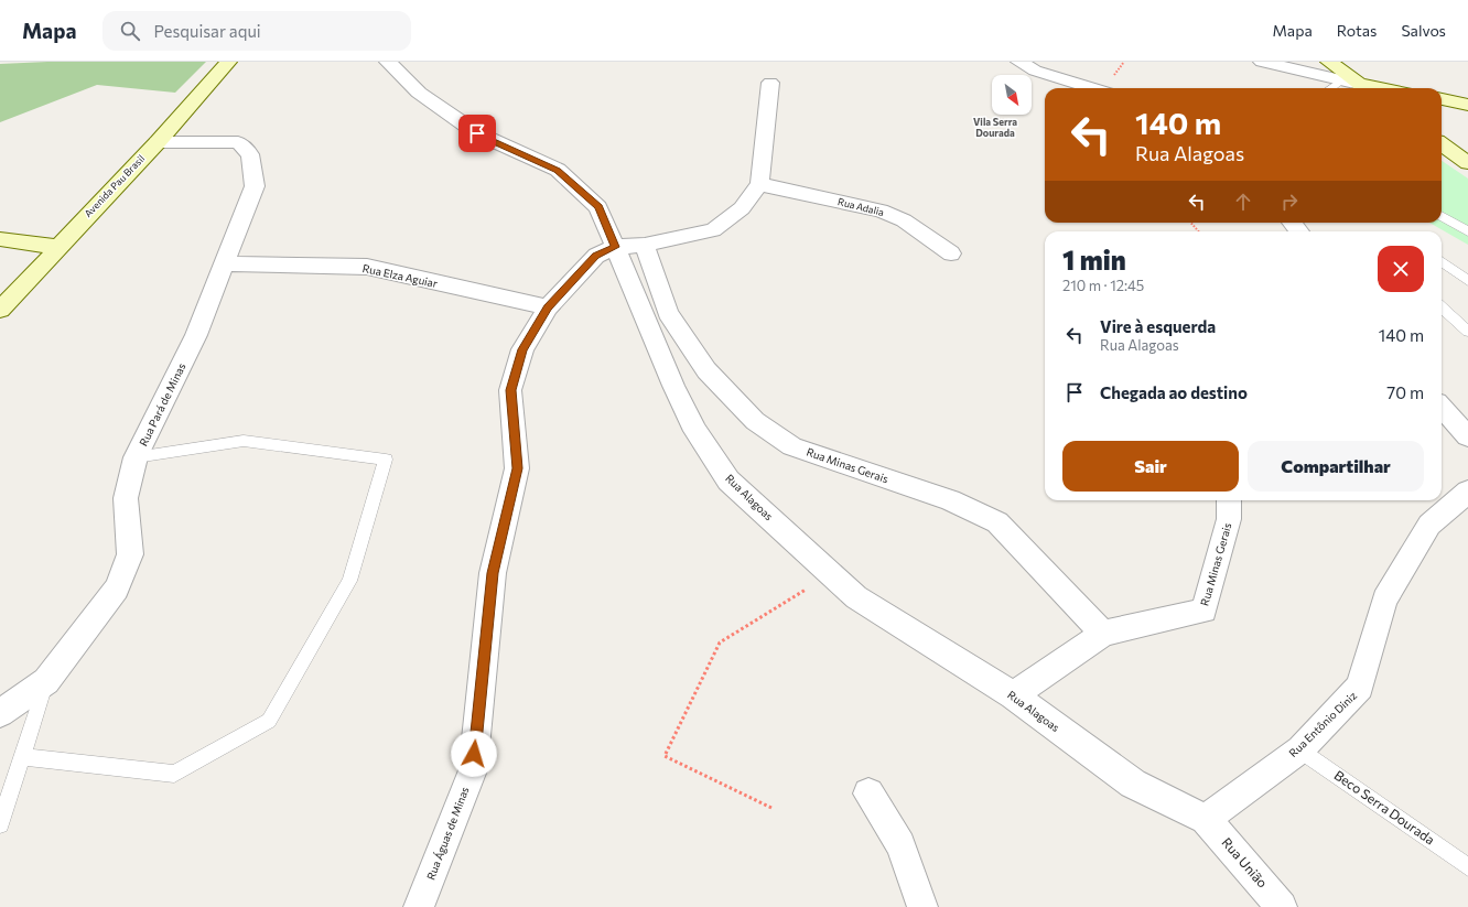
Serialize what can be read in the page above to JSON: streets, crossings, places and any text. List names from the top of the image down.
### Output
{
  "streets": {
    "street": [
      "Avenida Pau Brasil",
      "Rua Adalia",
      "Rua Elza Aguiar",
      "Rua Pará de Minas",
      "Rua Minas Gerais",
      "Rua Alagoas",
      "Rua Entônio Diniz",
      "Rua Águas de Minas",
      "Rua União"
    ],
    "lane": ["Beco Serra Dourada"]
  },
  "crossings": [
    ["Avenida Pau Brasil", "Rua Pará de Minas"],
    ["Rua Elza Aguiar", "Rua Pará de Minas"],
    ["Rua Elza Aguiar", "Rua Águas de Minas"],
    ["Rua Minas Gerais", "Rua Alagoas"],
    ["Rua Alagoas", "Rua Entônio Diniz"],
    ["Rua Alagoas", "Rua Águas de Minas"],
    ["Rua Alagoas", "Rua União"],
    ["Rua Entônio Diniz", "Beco Serra Dourada"],
    ["Rua Entônio Diniz", "Rua União"]
  ],
  "districts": ["Vila Serra Dourada"],
  "north": "bottom right",
  "page": {
    "header": "Mapa",
    "search": "Pesquisar aqui",
    "nav": ["Mapa", "Rotas", "Salvos"],
    "turn": ["140 m", "Rua Alagoas"],
    "heading": ["1 min", "210 m · 12:45"],
    "list": [
      {
        "name": "Vire à esquerda",
        "note": "Rua Alagoas",
        "value": "140 m"
      },
      {
        "name": "Chegada ao destino",
        "value": "70 m"
      }
    ],
    "buttons": ["Sair", "Compartilhar"]
  }
}
